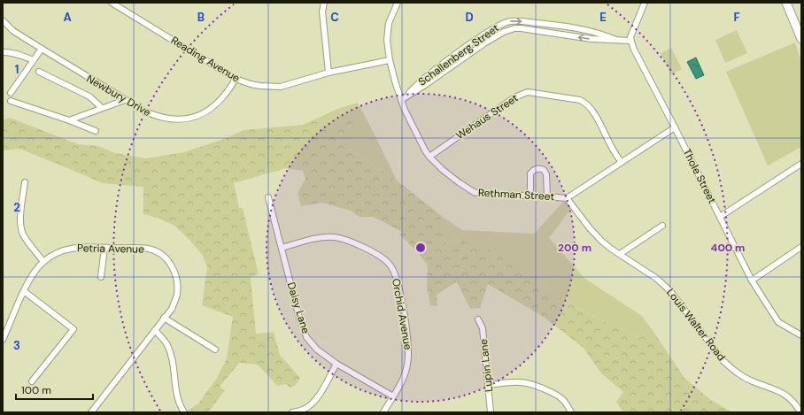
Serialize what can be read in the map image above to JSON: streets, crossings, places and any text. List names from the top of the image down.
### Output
{
  "streets": {
    "street": [
      "Schallenberg Street",
      "Reading Avenue",
      "Newbury Drive",
      "Wehaus Street",
      "Thole Street",
      "Rethman Street",
      "Petria Avenue",
      "Daisy Lane",
      "Orchid Avenue",
      "Louis Walter Road",
      "Lupin Lane"
    ]
  },
  "crossings": [
    ["Schallenberg Street", "Thole Street"],
    ["Schallenberg Street", "Rethman Street"],
    ["Reading Avenue", "Newbury Drive"],
    ["Reading Avenue", "Rethman Street"],
    ["Wehaus Street", "Rethman Street"],
    ["Thole Street", "Rethman Street"],
    ["Rethman Street", "Louis Walter Road"],
    ["Daisy Lane", "Orchid Avenue"]
  ],
  "scale_bar": "100 m",
  "grid": {
    "columns": [
      "A",
      "B",
      "C",
      "D",
      "E",
      "F"
    ],
    "rows": ["1", "2", "3"]
  },
  "rings": ["200 m", "400 m"]
}
